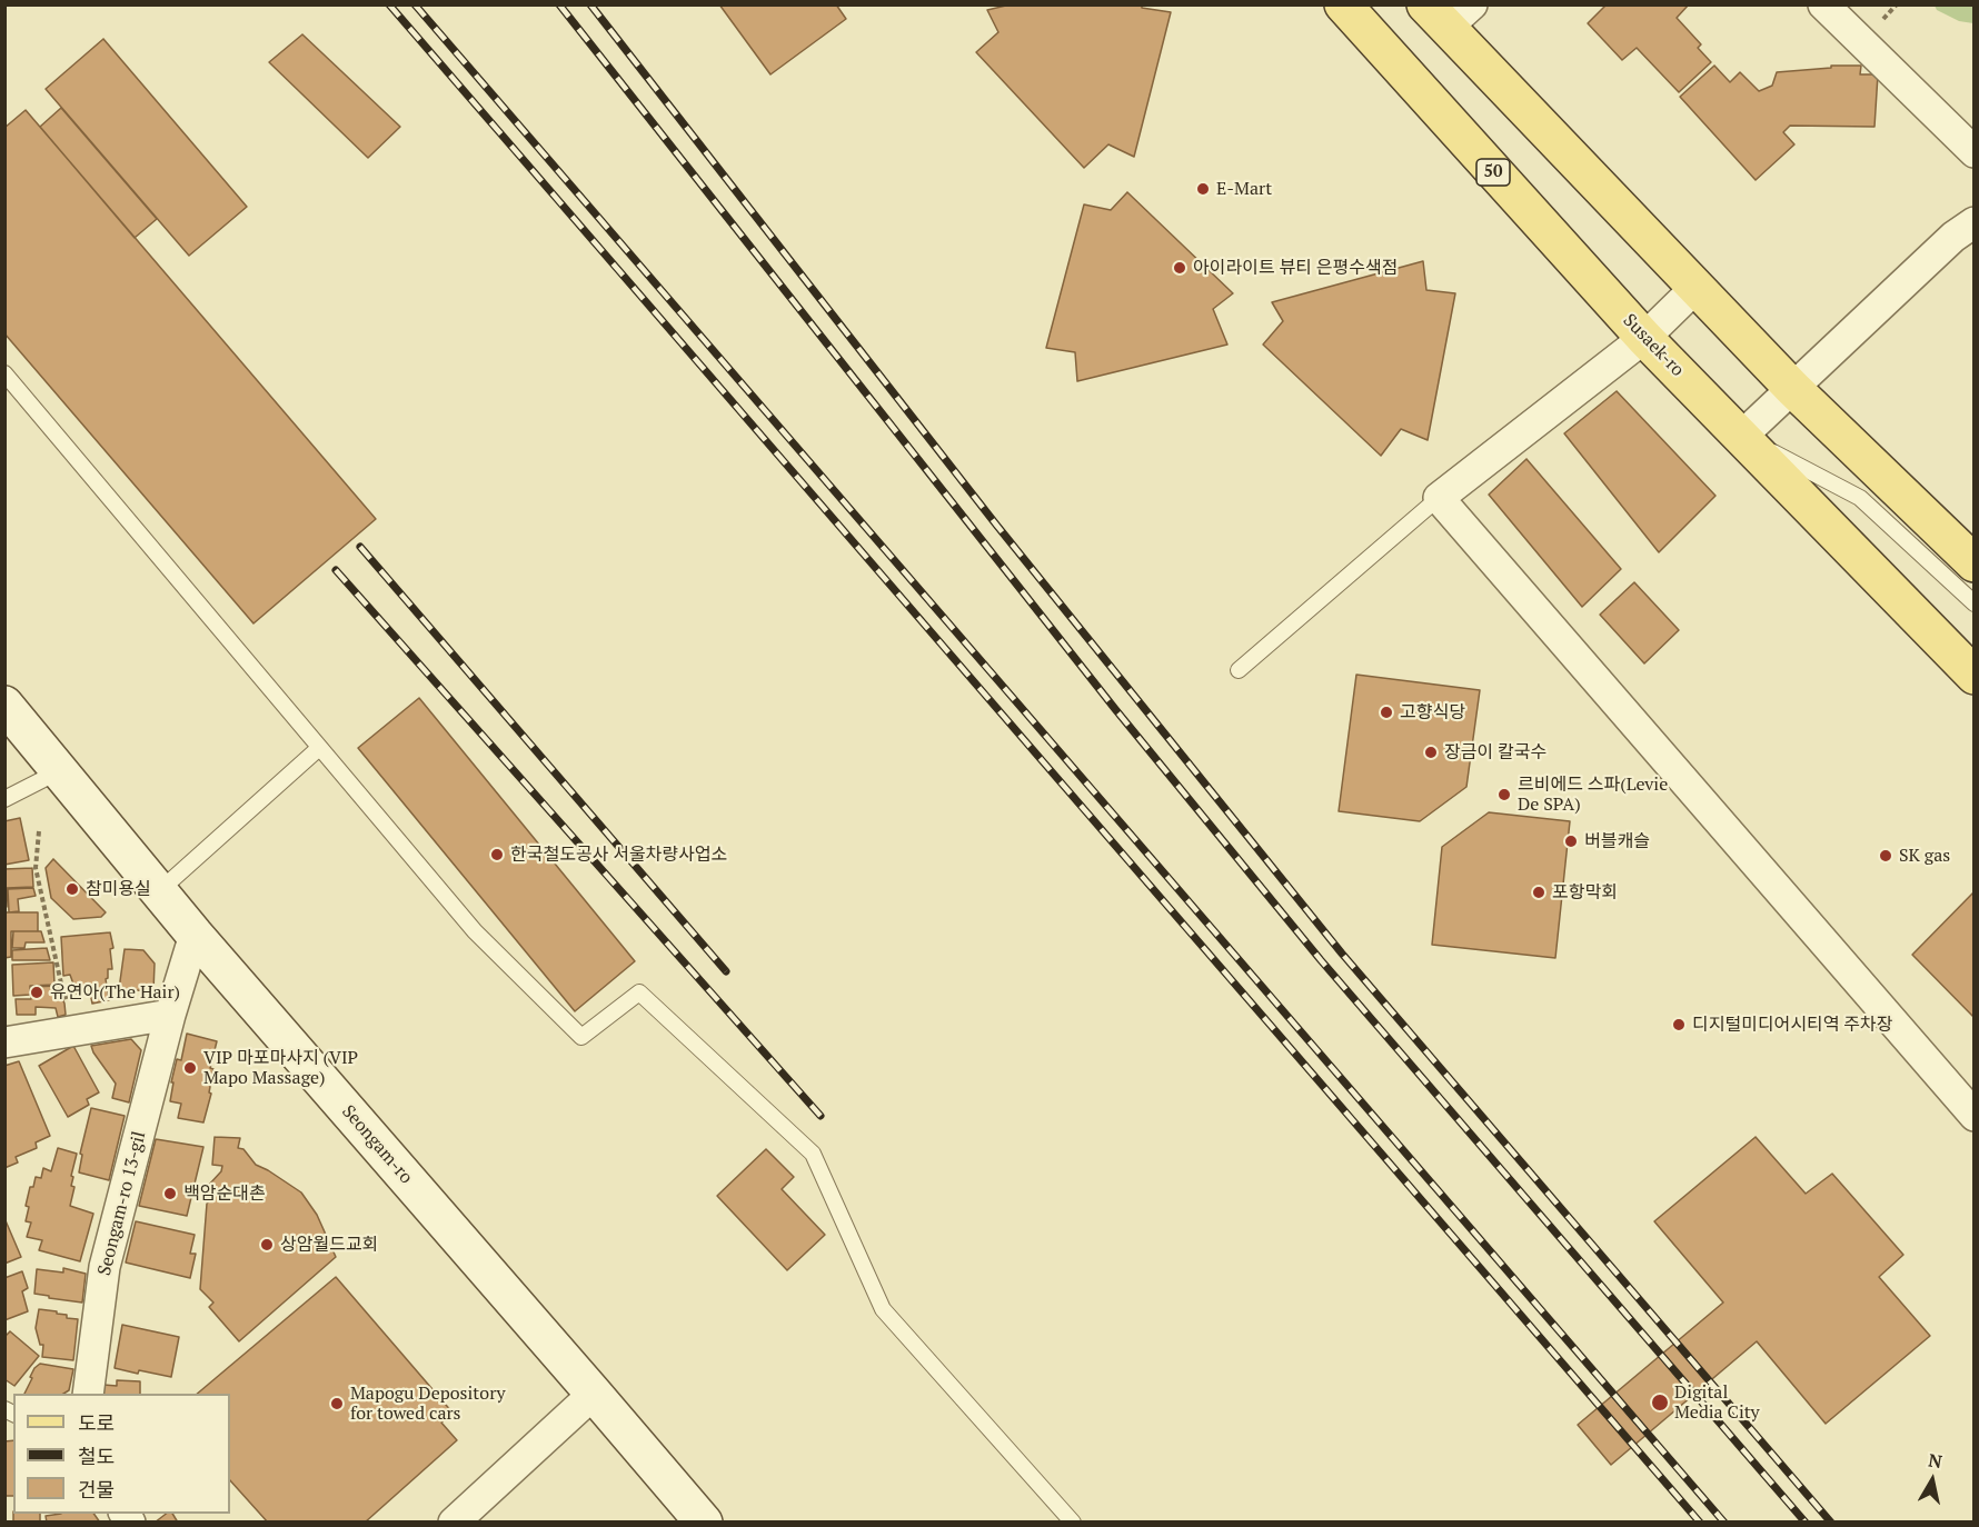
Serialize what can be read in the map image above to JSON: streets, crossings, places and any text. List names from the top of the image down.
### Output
{
  "streets": {
    "main road": ["50", "Susaek-ro", "Seongam-ro"],
    "street": ["Seongam-ro 13-gil"]
  },
  "crossings": [
    ["Seongam-ro", "Seongam-ro 13-gil"]
  ],
  "places": [
    "E-Mart",
    "아이라이트 뷰티 은평수색점",
    "고향식당",
    "장금이 칼국수",
    "르비에드 스파(Levie De SPA)",
    "버블캐슬",
    "한국철도공사 서울차량사업소",
    "SK gas",
    "참미용실",
    "포항막회",
    "유연아(The Hair)",
    "디지털미디어시티역 주차장",
    "VIP 마포마사지 (VIP Mapo Massage)",
    "백암순대촌",
    "상암월드교회",
    "Digital Media City",
    "Mapogu Depository for towed cars"
  ],
  "legend": ["도로", "철도", "건물"],
  "north": "top"
}
